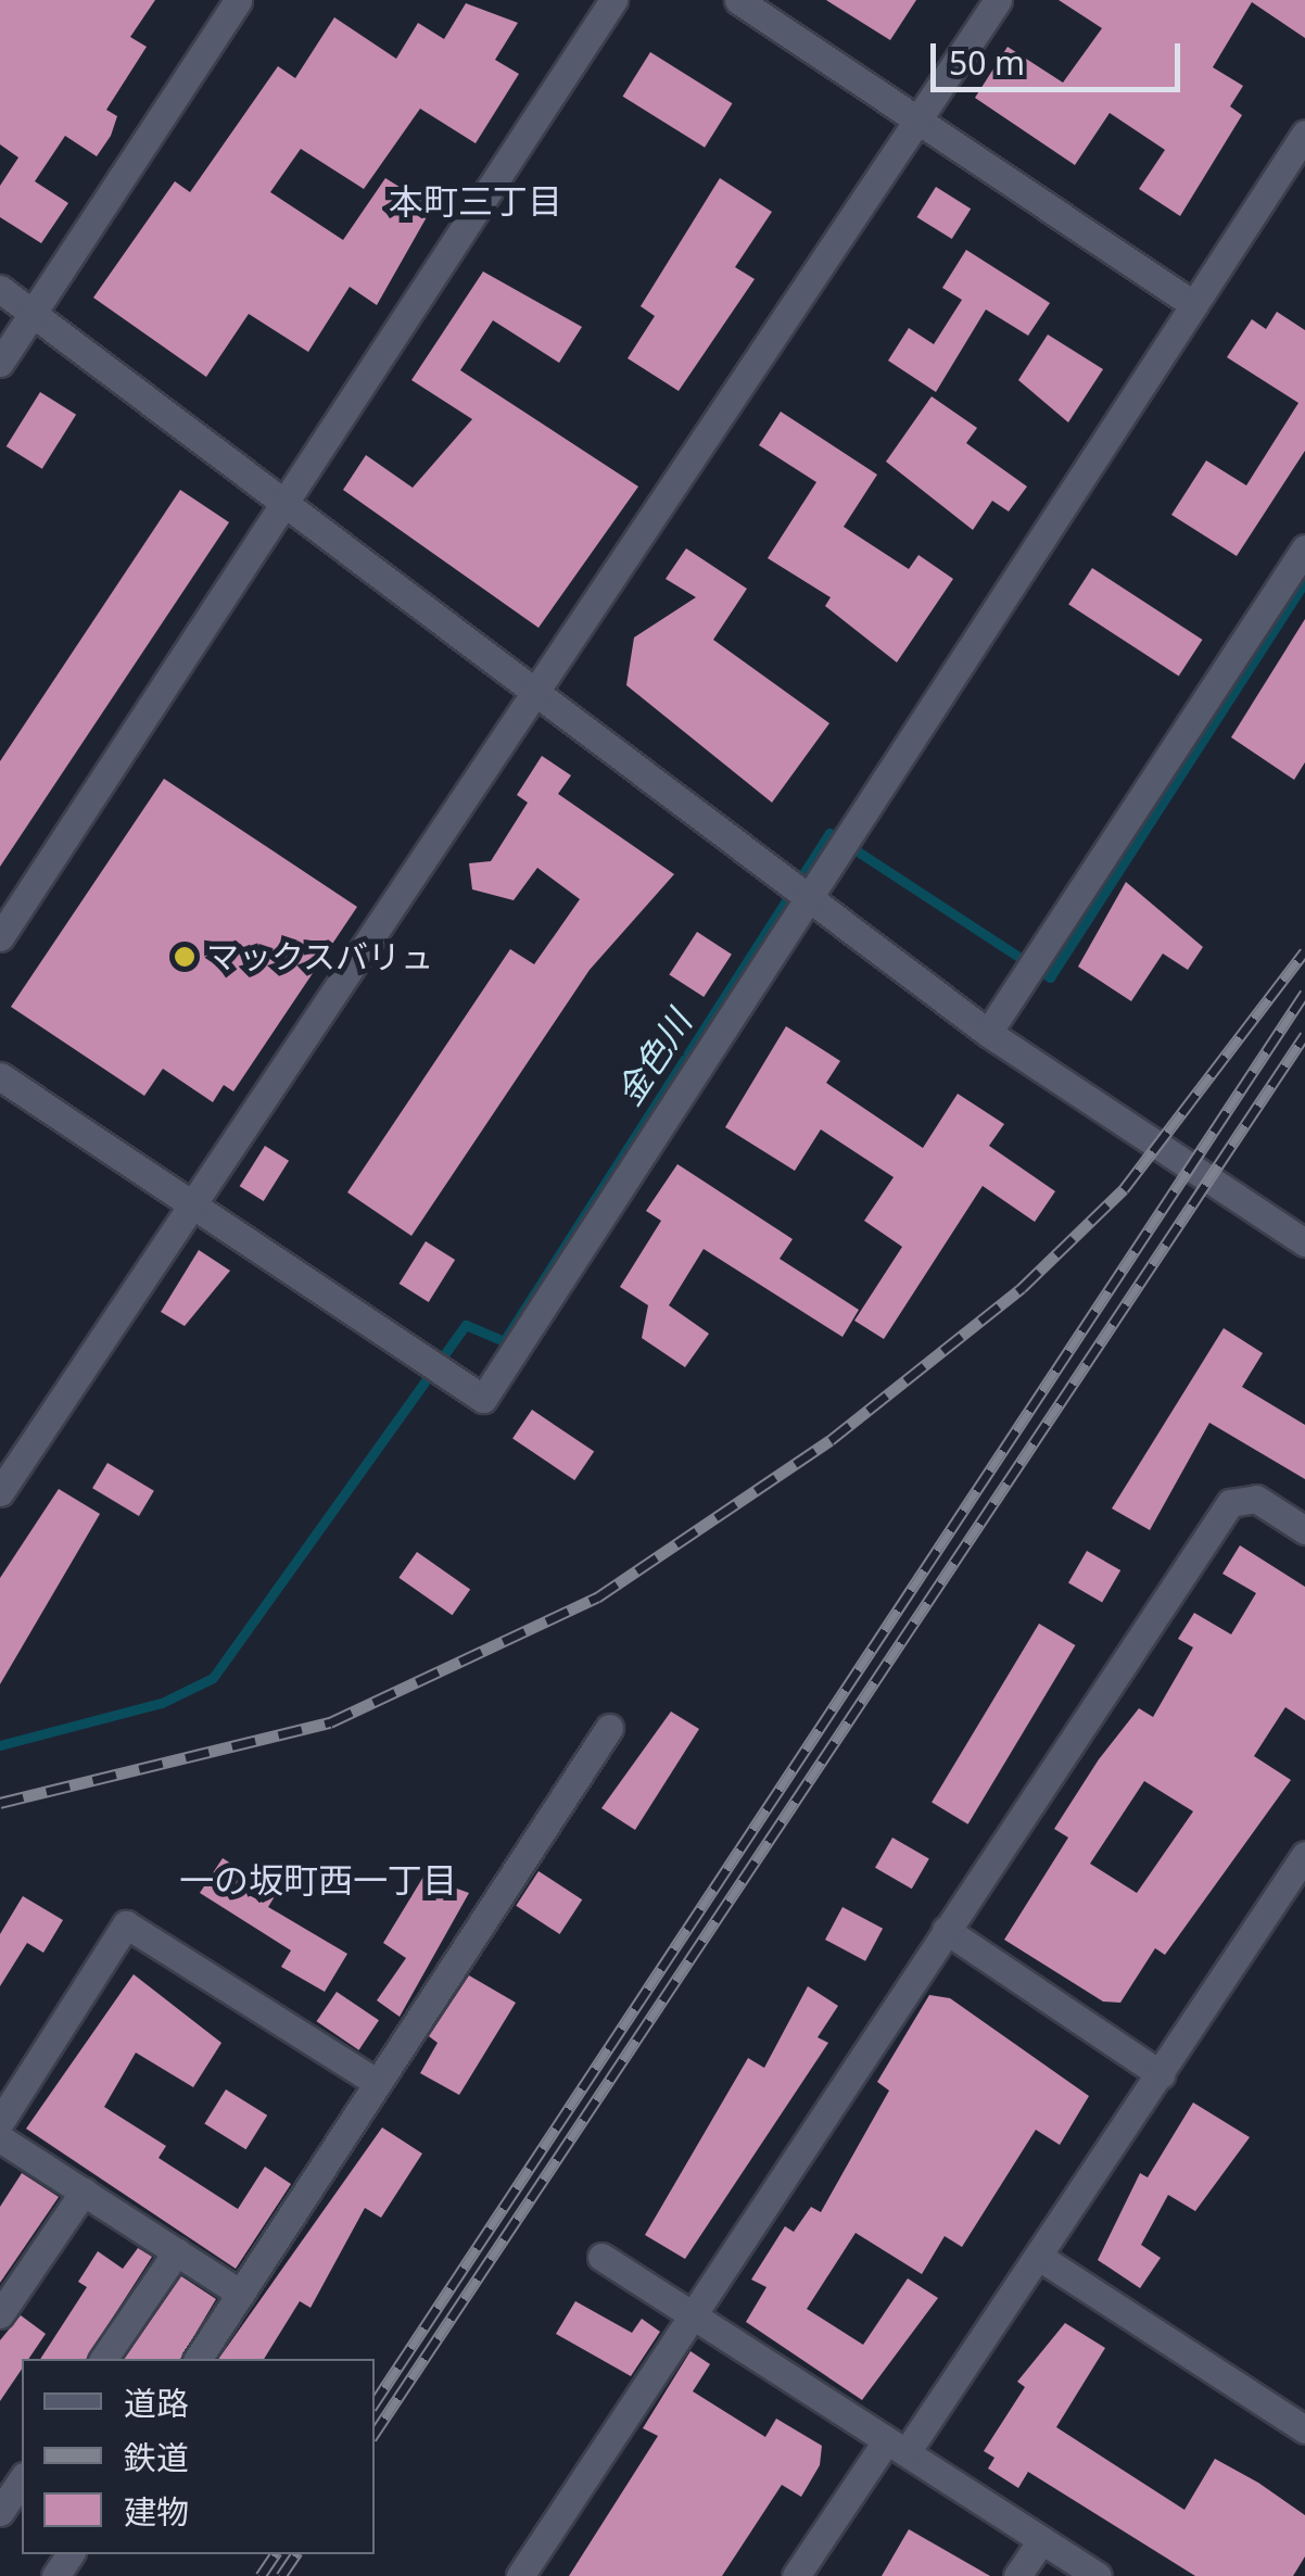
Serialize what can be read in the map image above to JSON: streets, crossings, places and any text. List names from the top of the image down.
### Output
{
  "districts": ["本町三丁目", "一の坂町西一丁目"],
  "water": ["金色川"],
  "places": ["マックスバリュ"],
  "legend": ["道路", "鉄道", "建物"],
  "scale_bar": "50 m"
}
